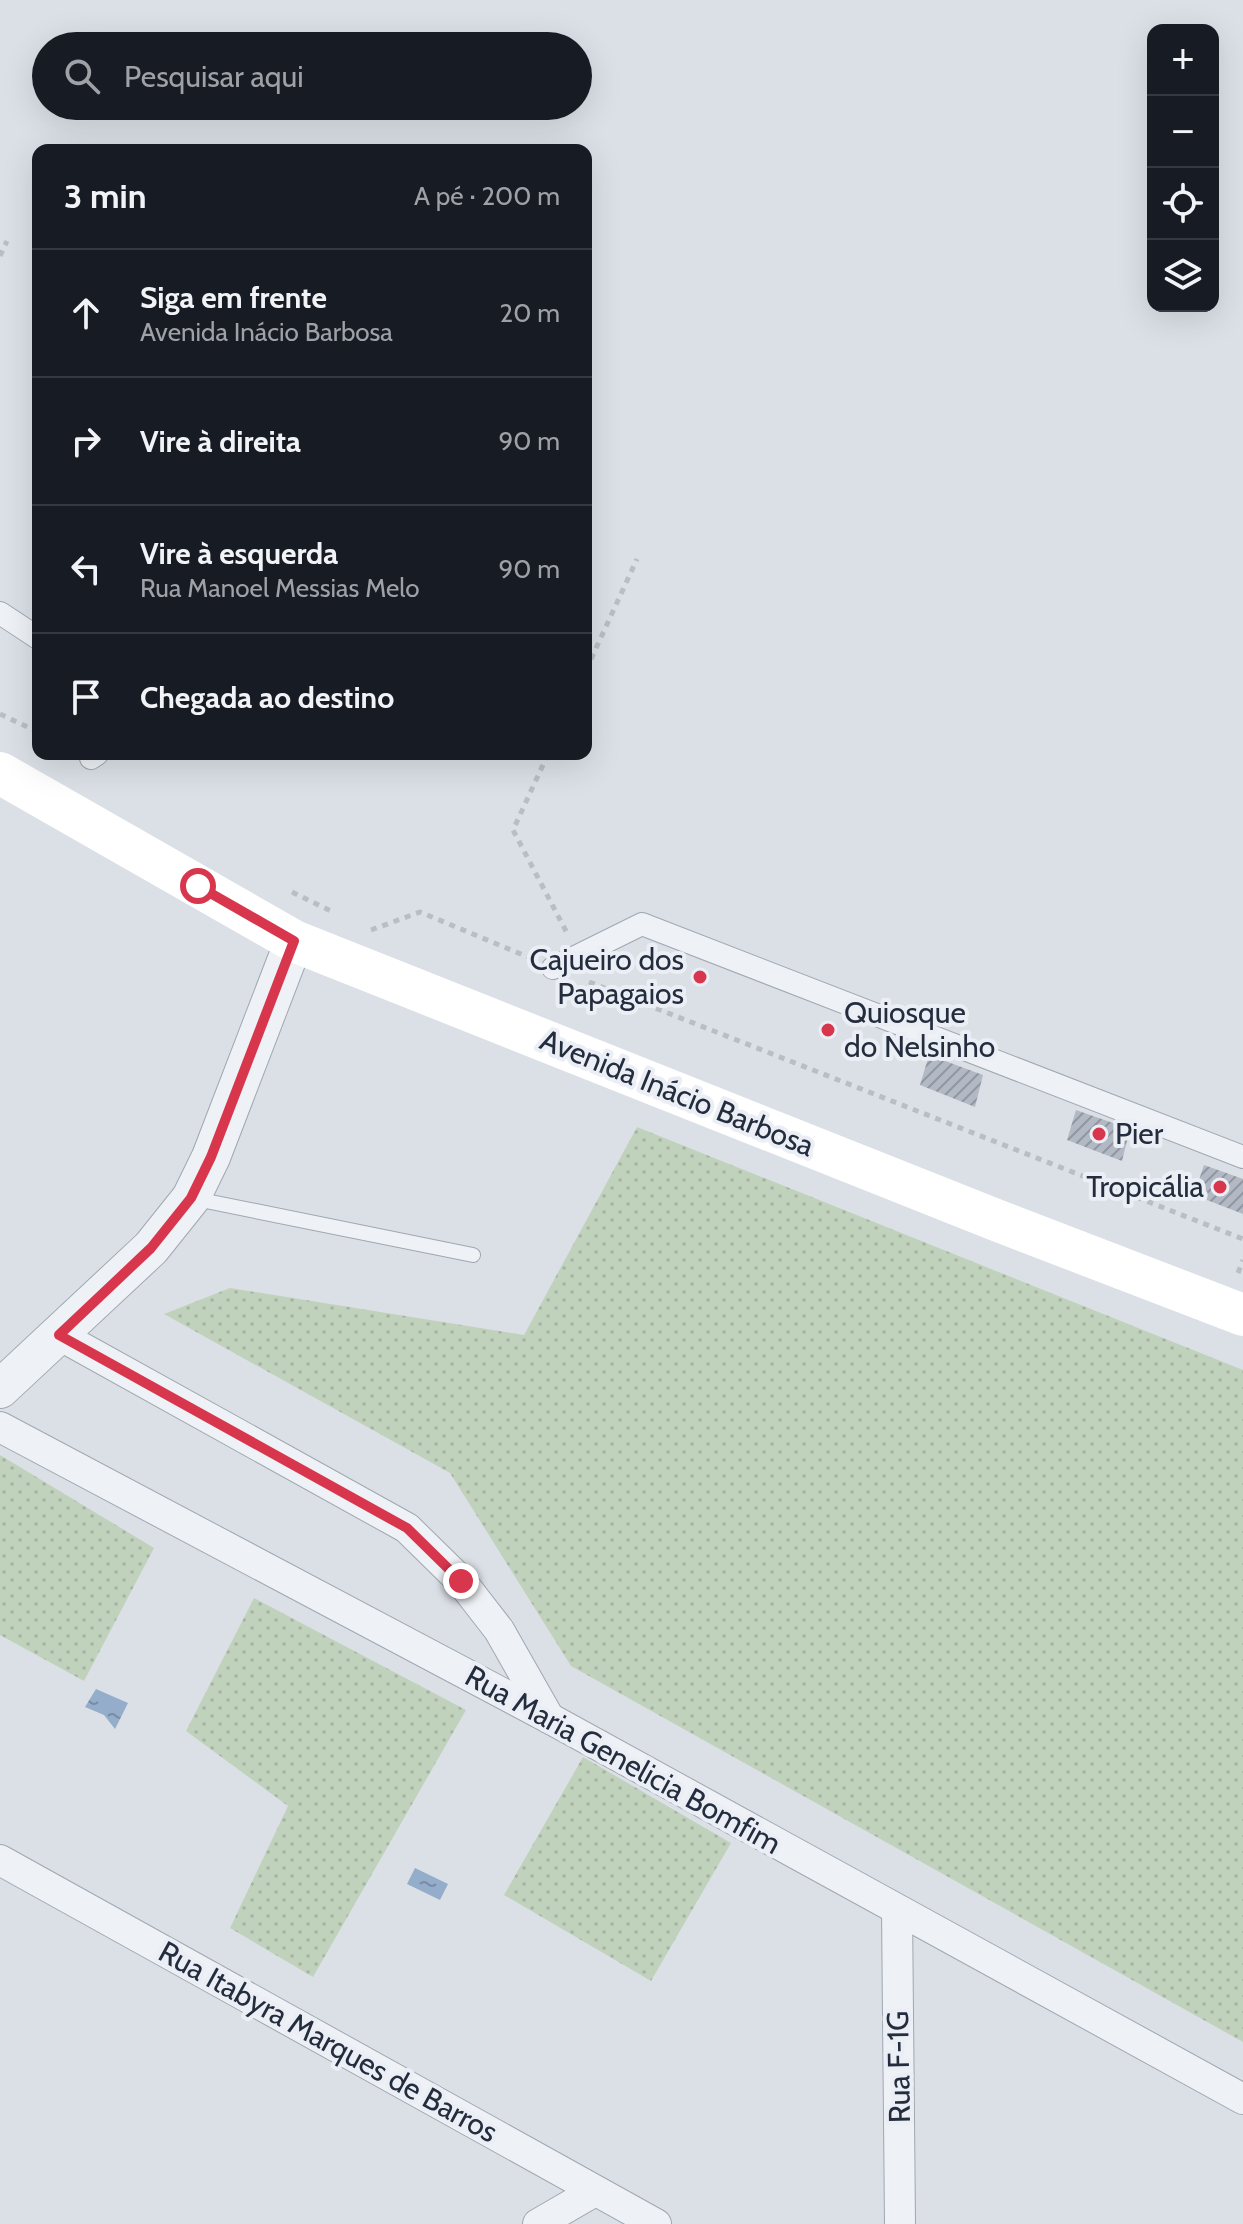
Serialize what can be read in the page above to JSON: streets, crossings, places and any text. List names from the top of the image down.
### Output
{
  "streets": {
    "main road": ["Avenida Inácio Barbosa"],
    "street": ["Rua Maria Genelicia Bomfim", "Rua Itabyra Marques de Barros", "Rua F-1G"]
  },
  "crossings": [
    ["Rua Maria Genelicia Bomfim", "Rua F-1G"]
  ],
  "places": [
    "Cajueiro dos Papagaios",
    "Quiosque do Nelsinho",
    "Pier",
    "Tropicália"
  ],
  "page": {
    "map_buttons": ["+", "−"],
    "search": "Pesquisar aqui",
    "heading": ["3 min", "A pé · 200 m"],
    "list": [
      ["Siga em frente", "Avenida Inácio Barbosa", "20 m"],
      ["Vire à direita", "90 m"],
      ["Vire à esquerda", "Rua Manoel Messias Melo", "90 m"],
      "Chegada ao destino"
    ]
  }
}
